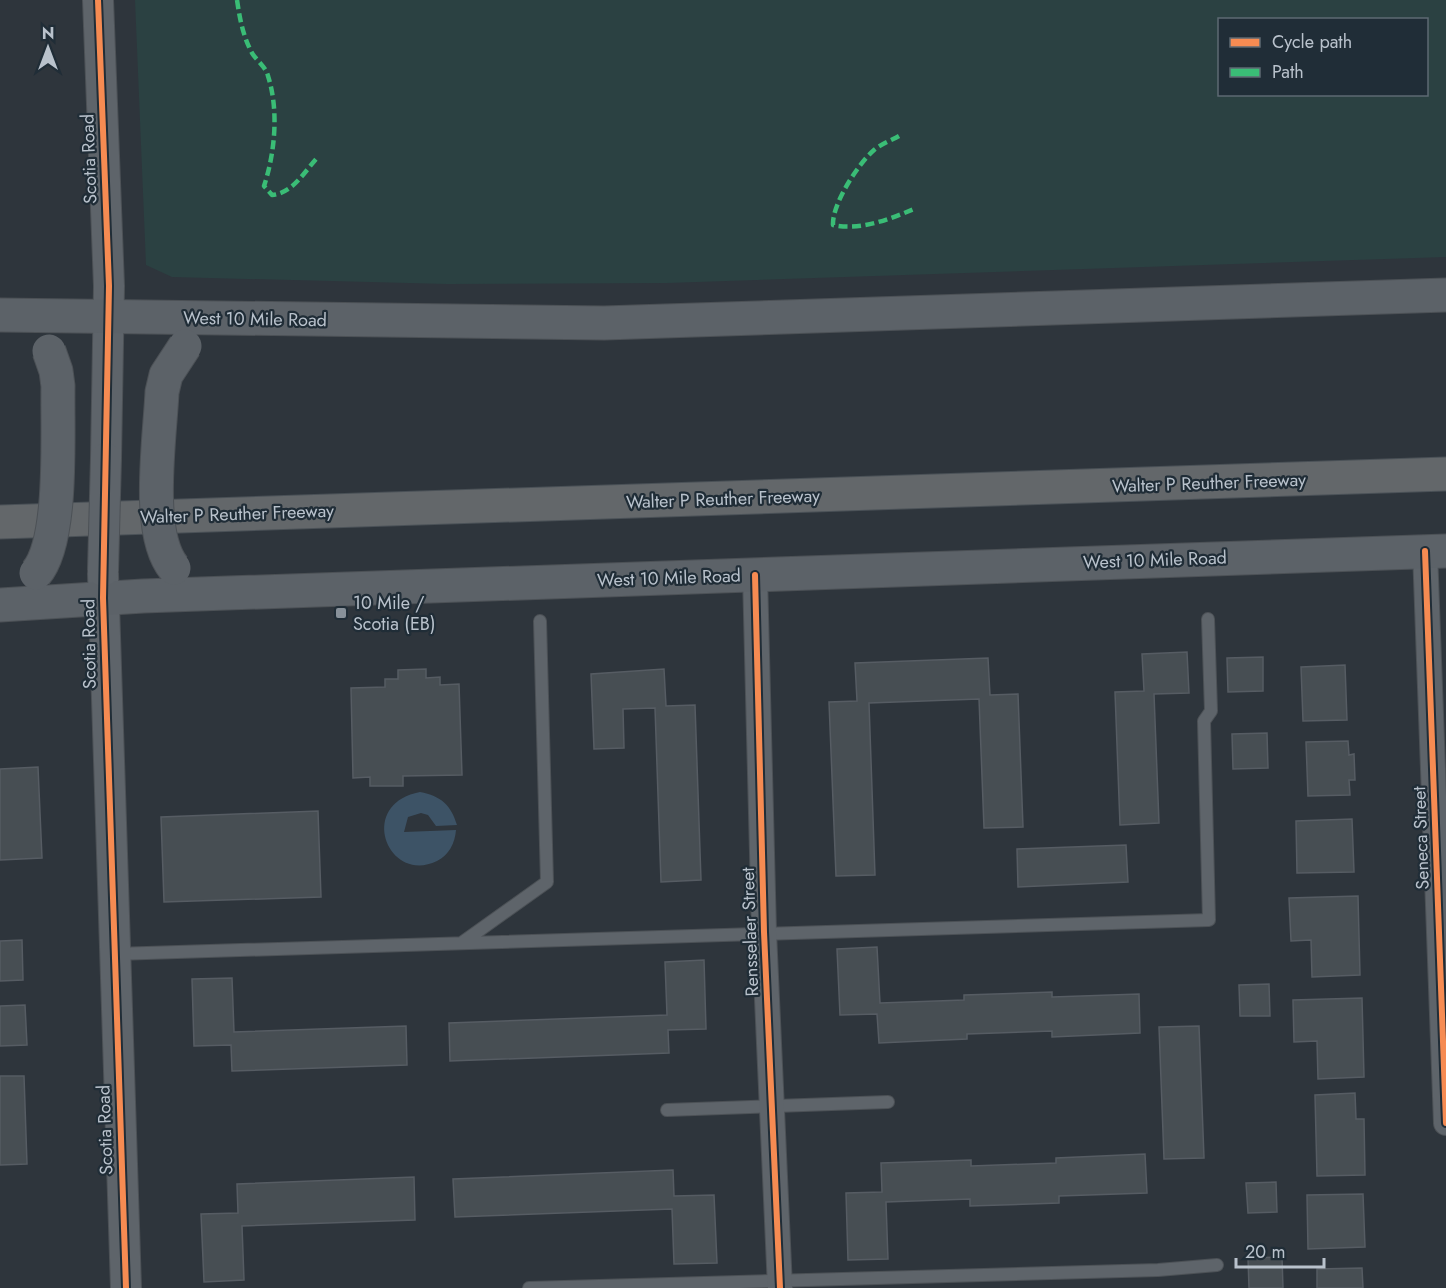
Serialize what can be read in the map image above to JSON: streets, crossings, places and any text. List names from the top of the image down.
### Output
{
  "streets": {
    "highway": ["Walter P Reuther Freeway"],
    "main road": ["West 10 Mile Road"],
    "street": ["Scotia Road", "Seneca Street", "Rensselaer Street"]
  },
  "crossings": [
    ["Scotia Road", "West 10 Mile Road"],
    ["West 10 Mile Road", "Seneca Street"],
    ["West 10 Mile Road", "Rensselaer Street"]
  ],
  "places": {
    "transit": ["10 Mile / Scotia (EB)"]
  },
  "legend": ["Cycle path", "Path"],
  "scale_bar": "20 m",
  "north": "top"
}
